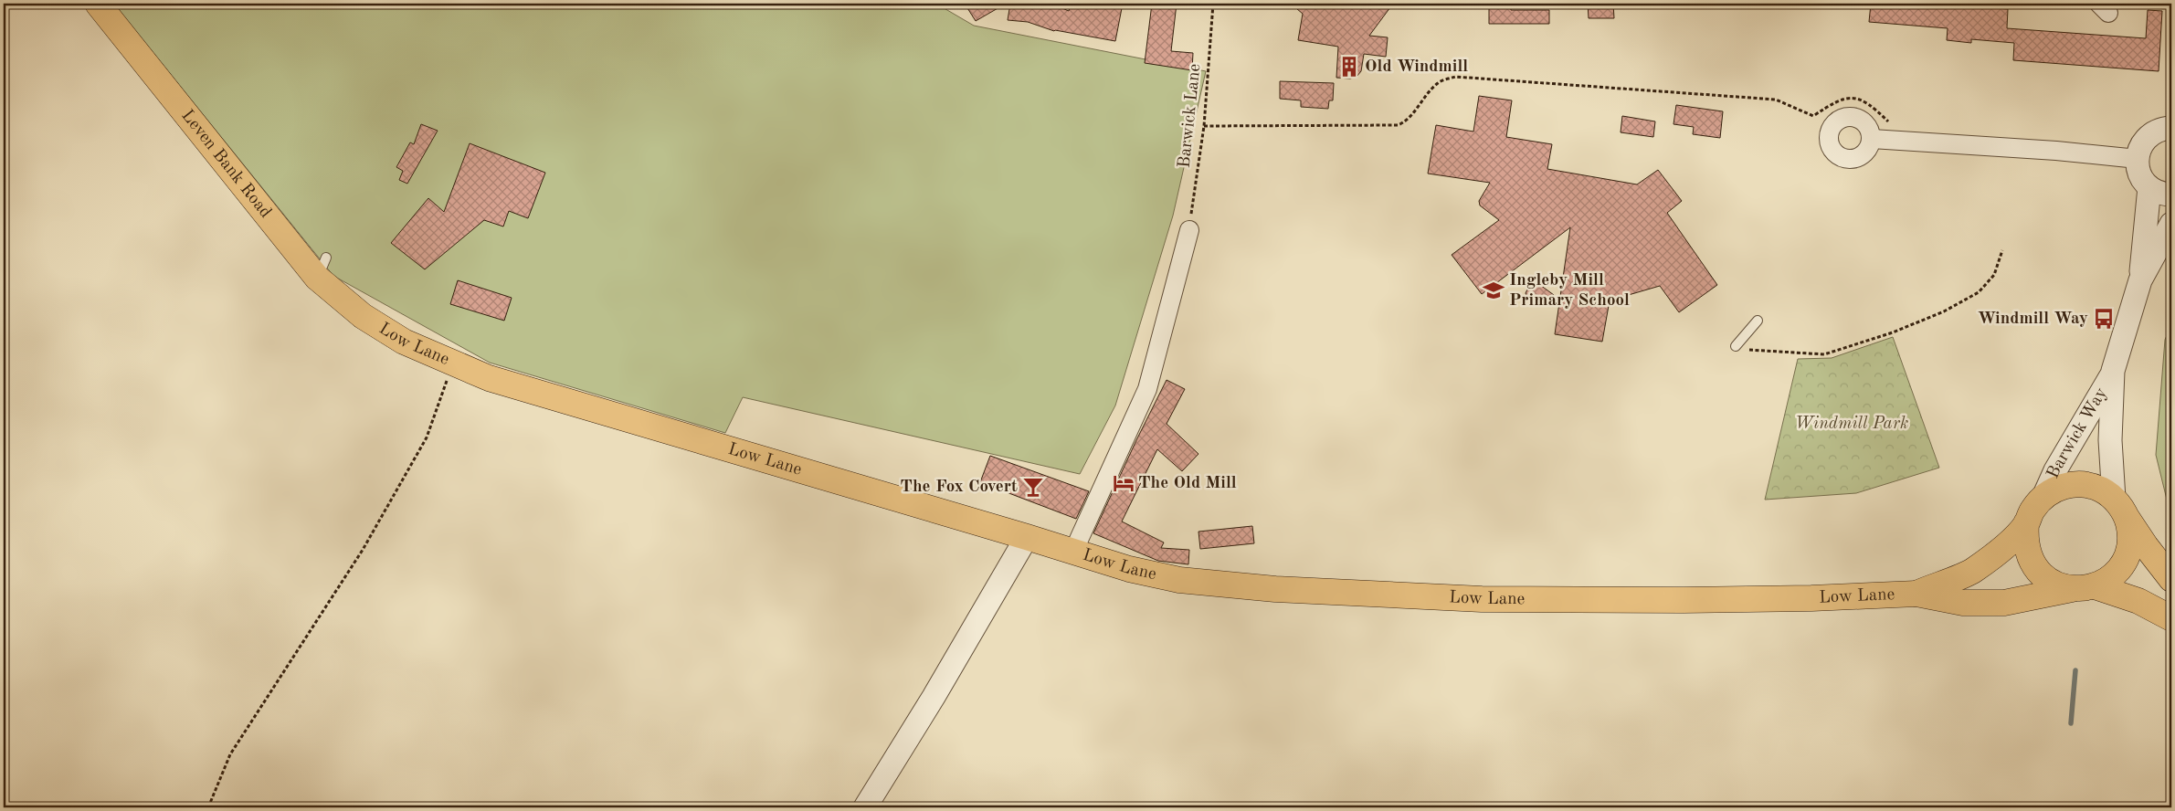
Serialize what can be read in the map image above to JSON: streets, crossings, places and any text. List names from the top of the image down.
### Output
{
  "streets": {
    "main road": ["Leven Bank Road", "Low Lane"],
    "street": ["Barwick Way"],
    "path": ["Barwick Lane"]
  },
  "crossings": [
    ["Leven Bank Road", "Low Lane"],
    ["Low Lane", "Barwick Way"]
  ],
  "parks": ["Windmill Park"],
  "places": {
    "building": ["Old Windmill"],
    "school or university": ["Ingleby Mill Primary School"],
    "bus stop": ["Windmill Way"],
    "hotel": ["The Old Mill"],
    "bar": ["The Fox Covert"]
  }
}
